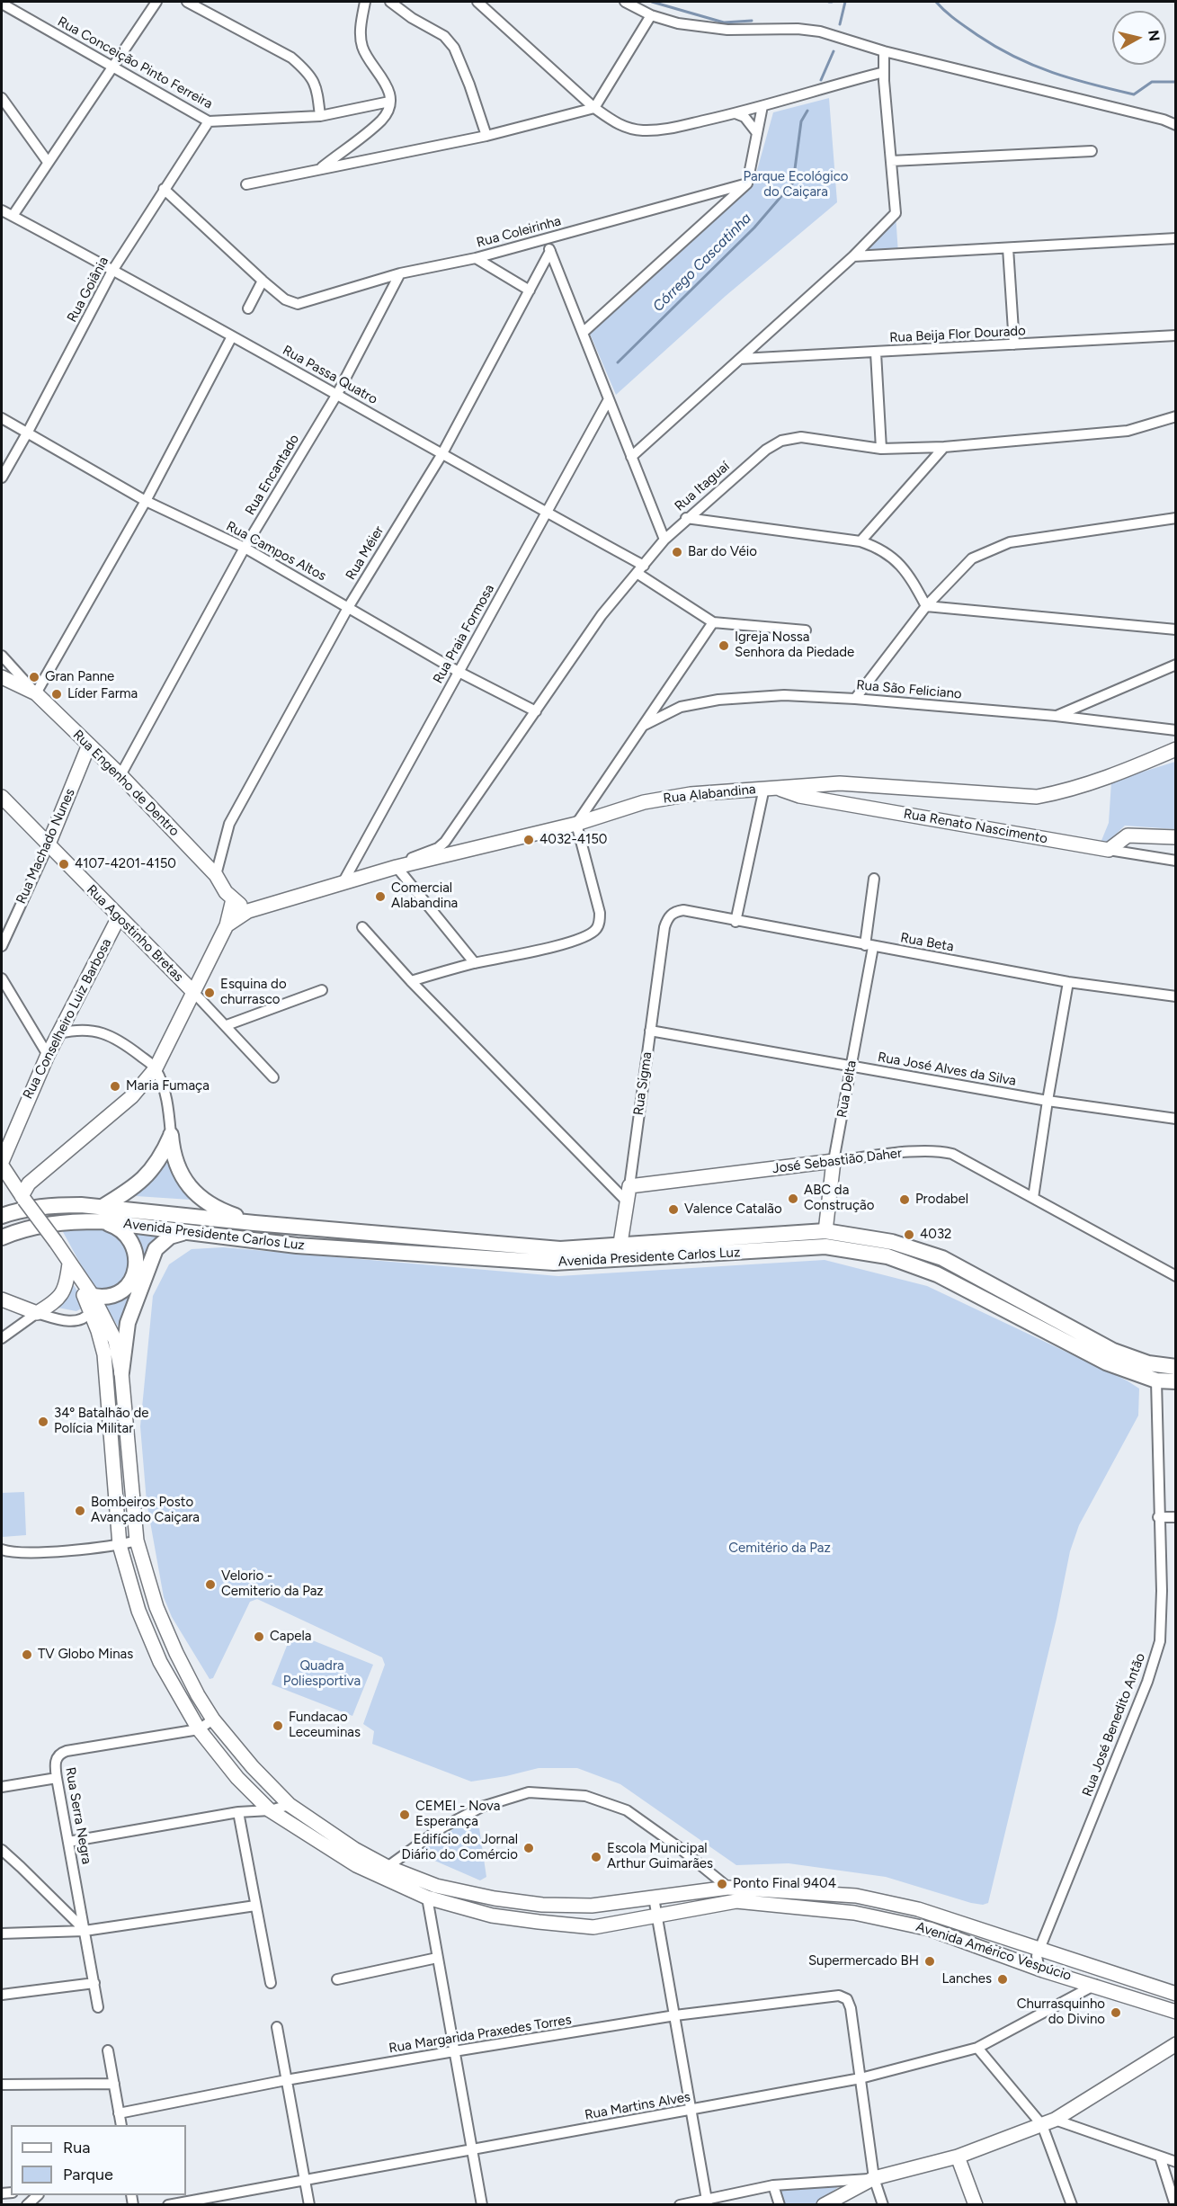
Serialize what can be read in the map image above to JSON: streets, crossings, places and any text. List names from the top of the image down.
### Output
{
  "streets": {
    "main road": ["Avenida Presidente Carlos Luz"],
    "street": [
      "Rua Conceição Pinto Ferreira",
      "Rua Coleirinha",
      "Rua Goiânia",
      "Rua Beija Flor Dourado",
      "Rua Passa Quatro",
      "Rua Encantado",
      "Rua Itaguaí",
      "Rua Campos Altos",
      "Rua Méier",
      "Rua Praia Formosa",
      "Rua São Feliciano",
      "Rua Engenho de Dentro",
      "Rua Alabandina",
      "Rua Renato Nascimento",
      "Rua Machado Nunes",
      "Rua Agostinho Bretas",
      "Rua Beta",
      "Rua Conselheiro Luiz Barbosa",
      "Rua José Alves da Silva",
      "Rua Sigma",
      "Rua Delta",
      "José Sebastião Daher",
      "Rua José Benedito Antão",
      "Rua Serra Negra",
      "Avenida Américo Vespúcio",
      "Rua Margarida Praxedes Torres",
      "Rua Martins Alves"
    ]
  },
  "crossings": [
    ["Rua Conceição Pinto Ferreira", "Rua Goiânia"],
    ["Rua Coleirinha", "Rua Encantado"],
    ["Rua Goiânia", "Rua Passa Quatro"],
    ["Rua Goiânia", "Rua Campos Altos"],
    ["Rua Passa Quatro", "Rua Encantado"],
    ["Rua Passa Quatro", "Rua Itaguaí"],
    ["Rua Passa Quatro", "Rua Méier"],
    ["Rua Passa Quatro", "Rua Praia Formosa"],
    ["Rua Encantado", "Rua Campos Altos"],
    ["Rua Encantado", "Rua Engenho de Dentro"],
    ["Rua Itaguaí", "Rua Campos Altos"],
    ["Rua Itaguaí", "Rua Alabandina"],
    ["Rua Campos Altos", "Rua Méier"],
    ["Rua Campos Altos", "Rua Praia Formosa"],
    ["Rua Méier", "Rua Engenho de Dentro"],
    ["Rua Praia Formosa", "Rua Alabandina"],
    ["Rua Engenho de Dentro", "Rua Alabandina"],
    ["Rua Engenho de Dentro", "Rua Machado Nunes"],
    ["Rua Alabandina", "Rua Renato Nascimento"],
    ["Rua Machado Nunes", "Rua Agostinho Bretas"],
    ["Rua Agostinho Bretas", "Rua Conselheiro Luiz Barbosa"],
    ["Rua Beta", "Rua Sigma"],
    ["Rua Beta", "Rua Delta"],
    ["Rua Conselheiro Luiz Barbosa", "Avenida Américo Vespúcio"],
    ["Rua José Alves da Silva", "Rua Sigma"],
    ["Rua José Alves da Silva", "Rua Delta"],
    ["Rua Sigma", "José Sebastião Daher"],
    ["Rua Sigma", "Avenida Presidente Carlos Luz"],
    ["Rua Delta", "José Sebastião Daher"],
    ["Rua Delta", "Avenida Presidente Carlos Luz"],
    ["Avenida Presidente Carlos Luz", "Rua José Benedito Antão"],
    ["Rua José Benedito Antão", "Avenida Américo Vespúcio"],
    ["Rua Serra Negra", "Avenida Américo Vespúcio"],
    ["Avenida Américo Vespúcio", "Rua Martins Alves"],
    ["Rua Margarida Praxedes Torres", "Rua Martins Alves"]
  ],
  "water": ["Córrego Cascatinha"],
  "parks": ["Parque Ecológico do Caiçara", "Cemitério da Paz", "Quadra Poliesportiva"],
  "places": [
    "Bar do Véio",
    "Igreja Nossa Senhora da Piedade",
    "Gran Panne",
    "Líder Farma",
    "4032-4150",
    "4107-4201-4150",
    "Comercial Alabandina",
    "Esquina do churrasco",
    "Maria Fumaça",
    "ABC da Construção",
    "Prodabel",
    "Valence Catalão",
    "4032",
    "34º Batalhão de Polícia Militar",
    "Bombeiros Posto Avançado Caiçara",
    "Velorio - Cemiterio da Paz",
    "Capela",
    "TV Globo Minas",
    "Fundacao Leceuminas",
    "CEMEI - Nova Esperança",
    "Edifício do Jornal Diário do Comércio",
    "Escola Municipal Arthur Guimarães",
    "Ponto Final 9404",
    "Supermercado BH",
    "Lanches",
    "Churrasquinho do Divino"
  ],
  "legend": ["Rua", "Parque"],
  "north": "right"
}
